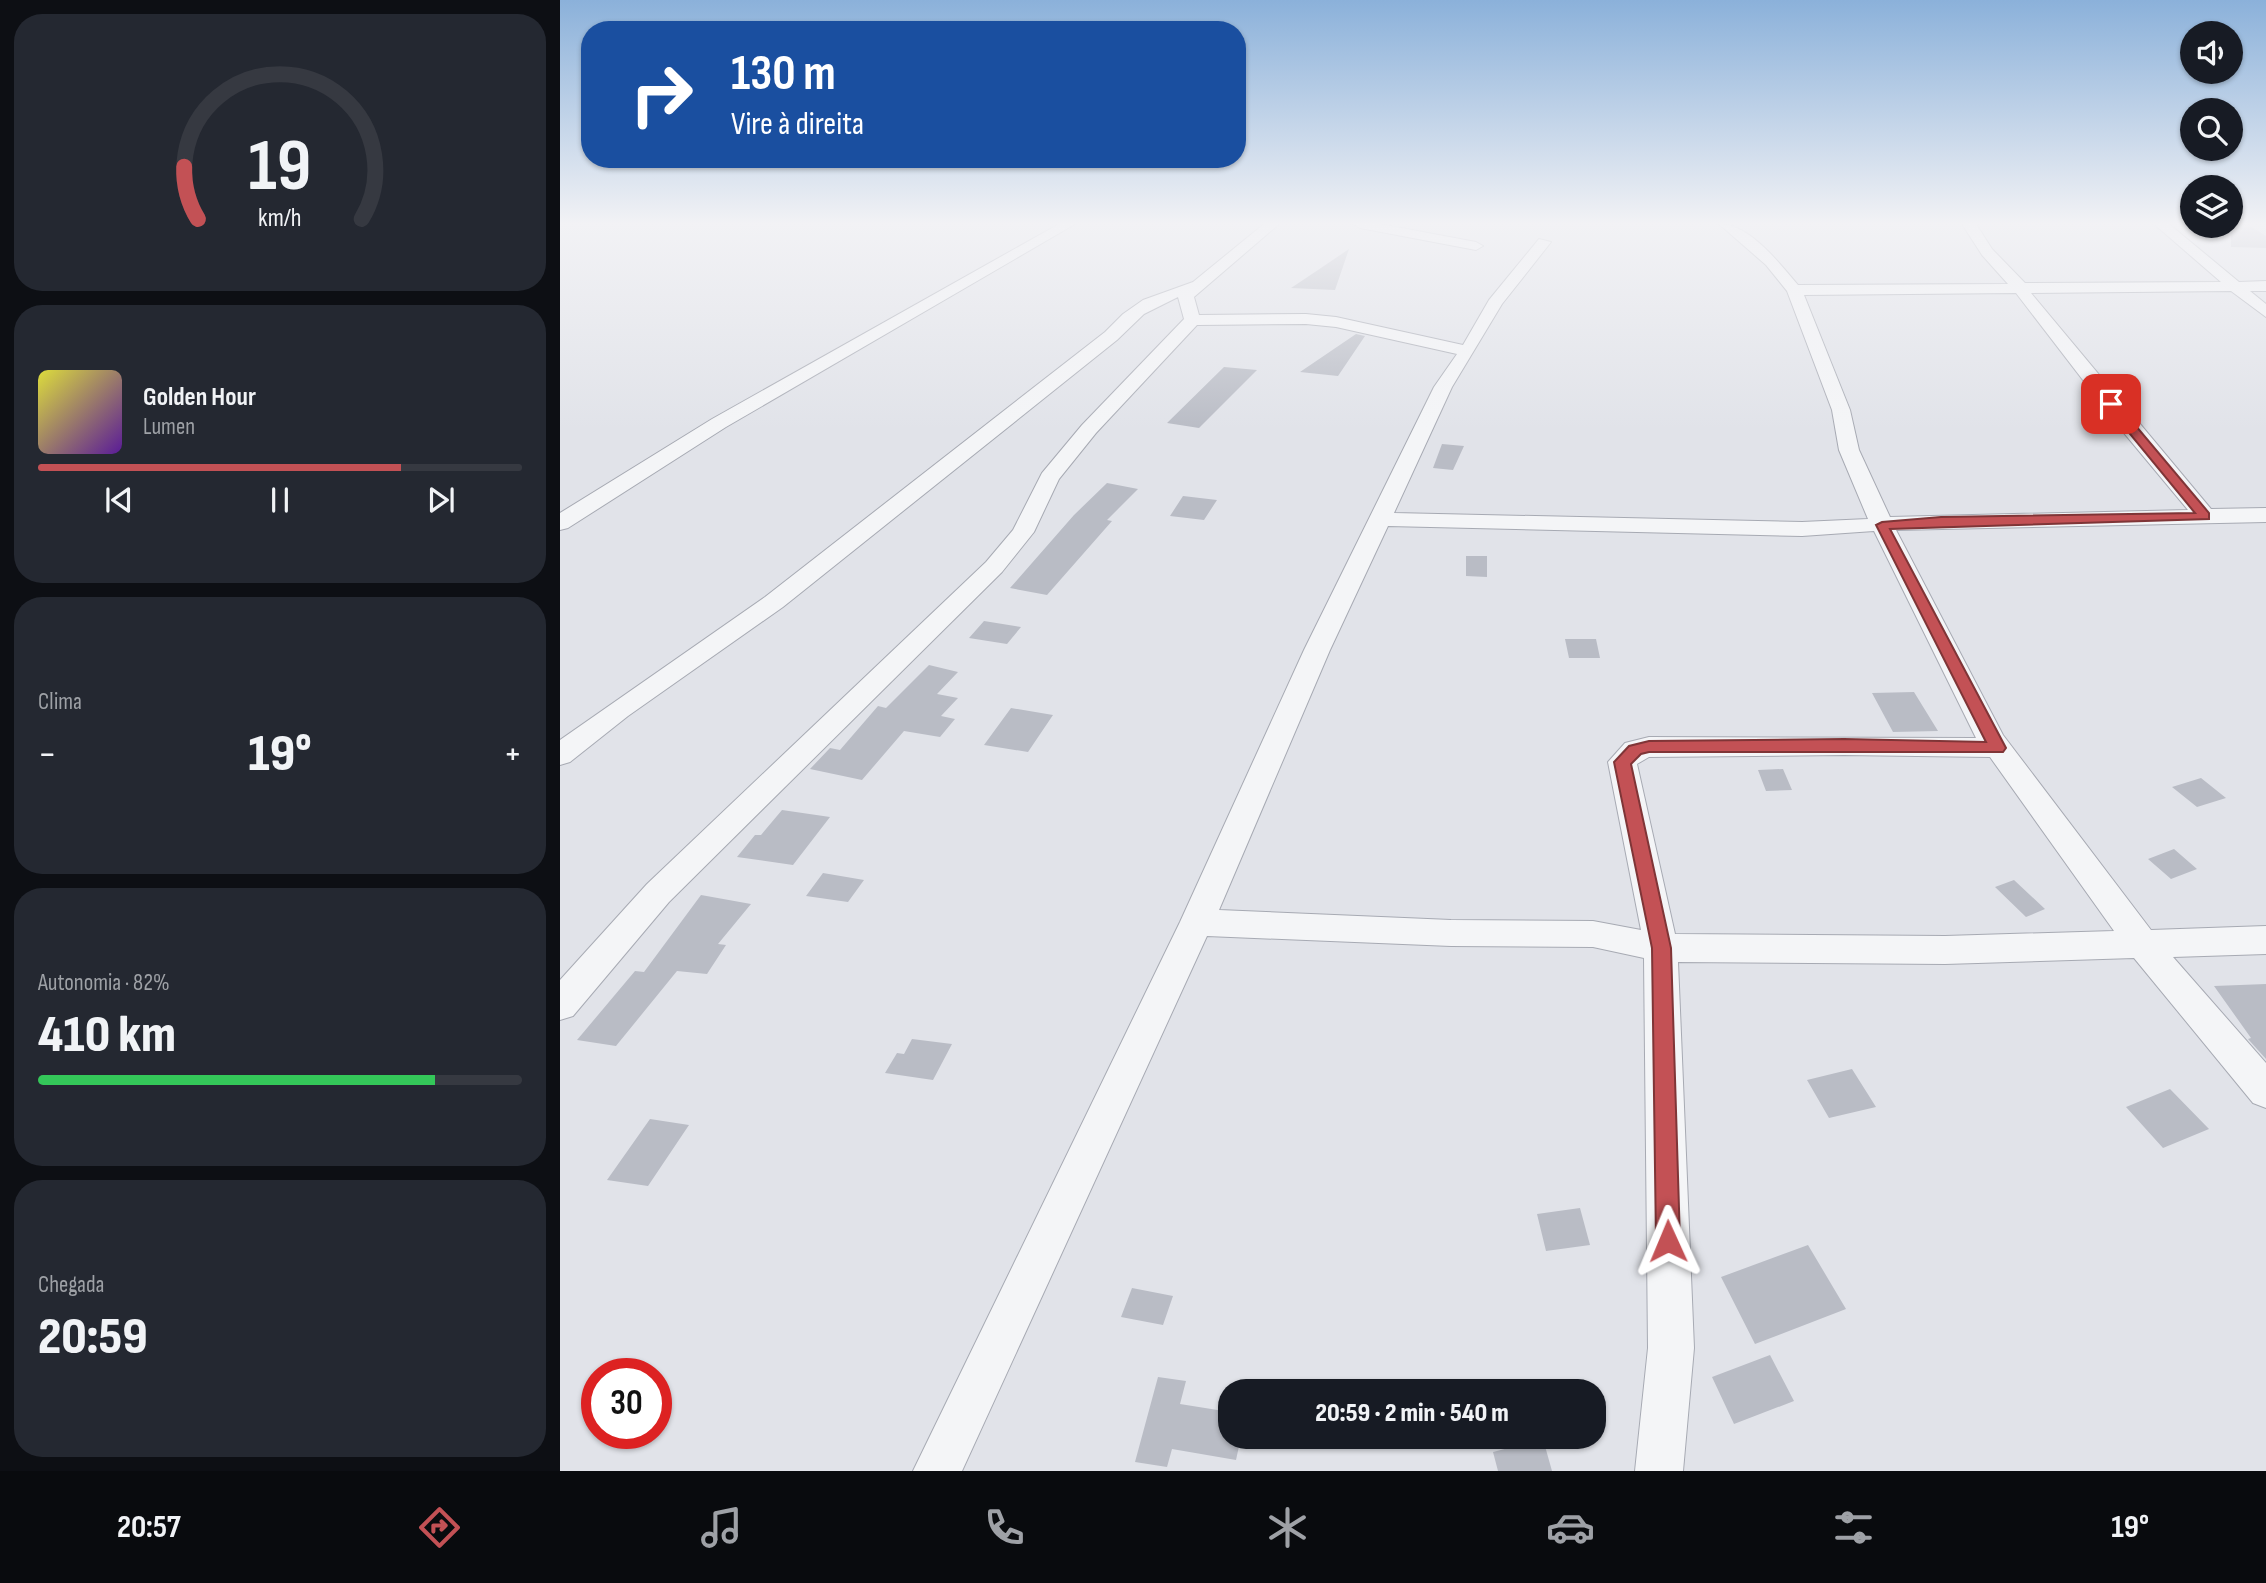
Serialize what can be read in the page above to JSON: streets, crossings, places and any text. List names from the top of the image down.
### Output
{
  "page": {
    "turn": ["130 m", "Vire à direita"],
    "song": ["Golden Hour", "Lumen"],
    "tile": [
      "Clima",
      ["Autonomia · 82%", "410 km"],
      ["Chegada", "20:59"]
    ],
    "heat": ["−", "19°", "+"],
    "limit": "30",
    "trip": "20:59 · 2 min · 540 m",
    "tabs": ["20:57", "19°"],
    "gauge": ["19", "km/h"]
  }
}
